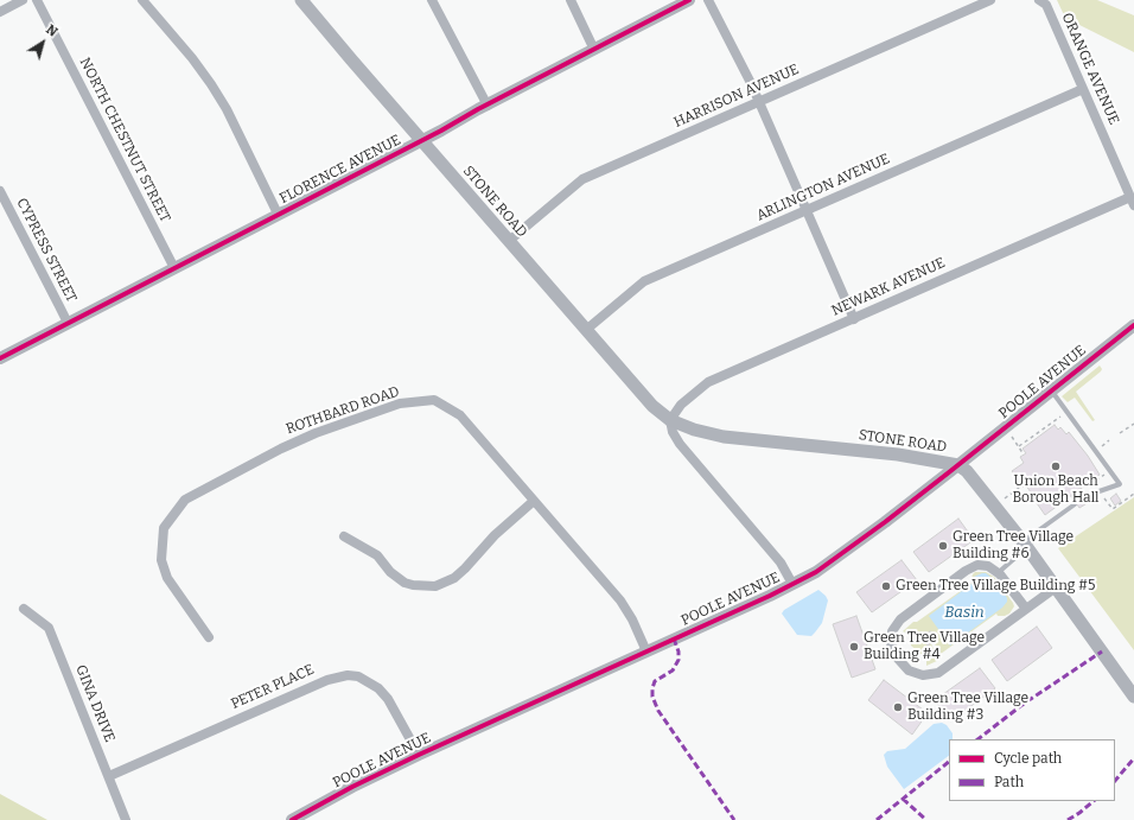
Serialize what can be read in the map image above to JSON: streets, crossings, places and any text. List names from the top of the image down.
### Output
{
  "streets": {
    "main road": ["STONE ROAD"],
    "street": [
      "ORANGE AVENUE",
      "HARRISON AVENUE",
      "NORTH CHESTNUT STREET",
      "FLORENCE AVENUE",
      "ARLINGTON AVENUE",
      "CYPRESS STREET",
      "NEWARK AVENUE",
      "POOLE AVENUE",
      "ROTHBARD ROAD",
      "PETER PLACE",
      "GINA DRIVE"
    ]
  },
  "crossings": [
    ["ORANGE AVENUE", "ARLINGTON AVENUE"],
    ["ORANGE AVENUE", "NEWARK AVENUE"],
    ["HARRISON AVENUE", "STONE ROAD"],
    ["NORTH CHESTNUT STREET", "FLORENCE AVENUE"],
    ["FLORENCE AVENUE", "STONE ROAD"],
    ["FLORENCE AVENUE", "CYPRESS STREET"],
    ["ARLINGTON AVENUE", "STONE ROAD"],
    ["STONE ROAD", "NEWARK AVENUE"],
    ["STONE ROAD", "POOLE AVENUE"],
    ["POOLE AVENUE", "ROTHBARD ROAD"],
    ["POOLE AVENUE", "PETER PLACE"],
    ["PETER PLACE", "GINA DRIVE"]
  ],
  "water": ["Basin"],
  "places": [
    "Union Beach Borough Hall",
    "Green Tree Village Building #6",
    "Green Tree Village Building #5",
    "Green Tree Village Building #4",
    "Green Tree Village Building #3"
  ],
  "legend": ["Cycle path", "Path"],
  "north": "top right"
}
